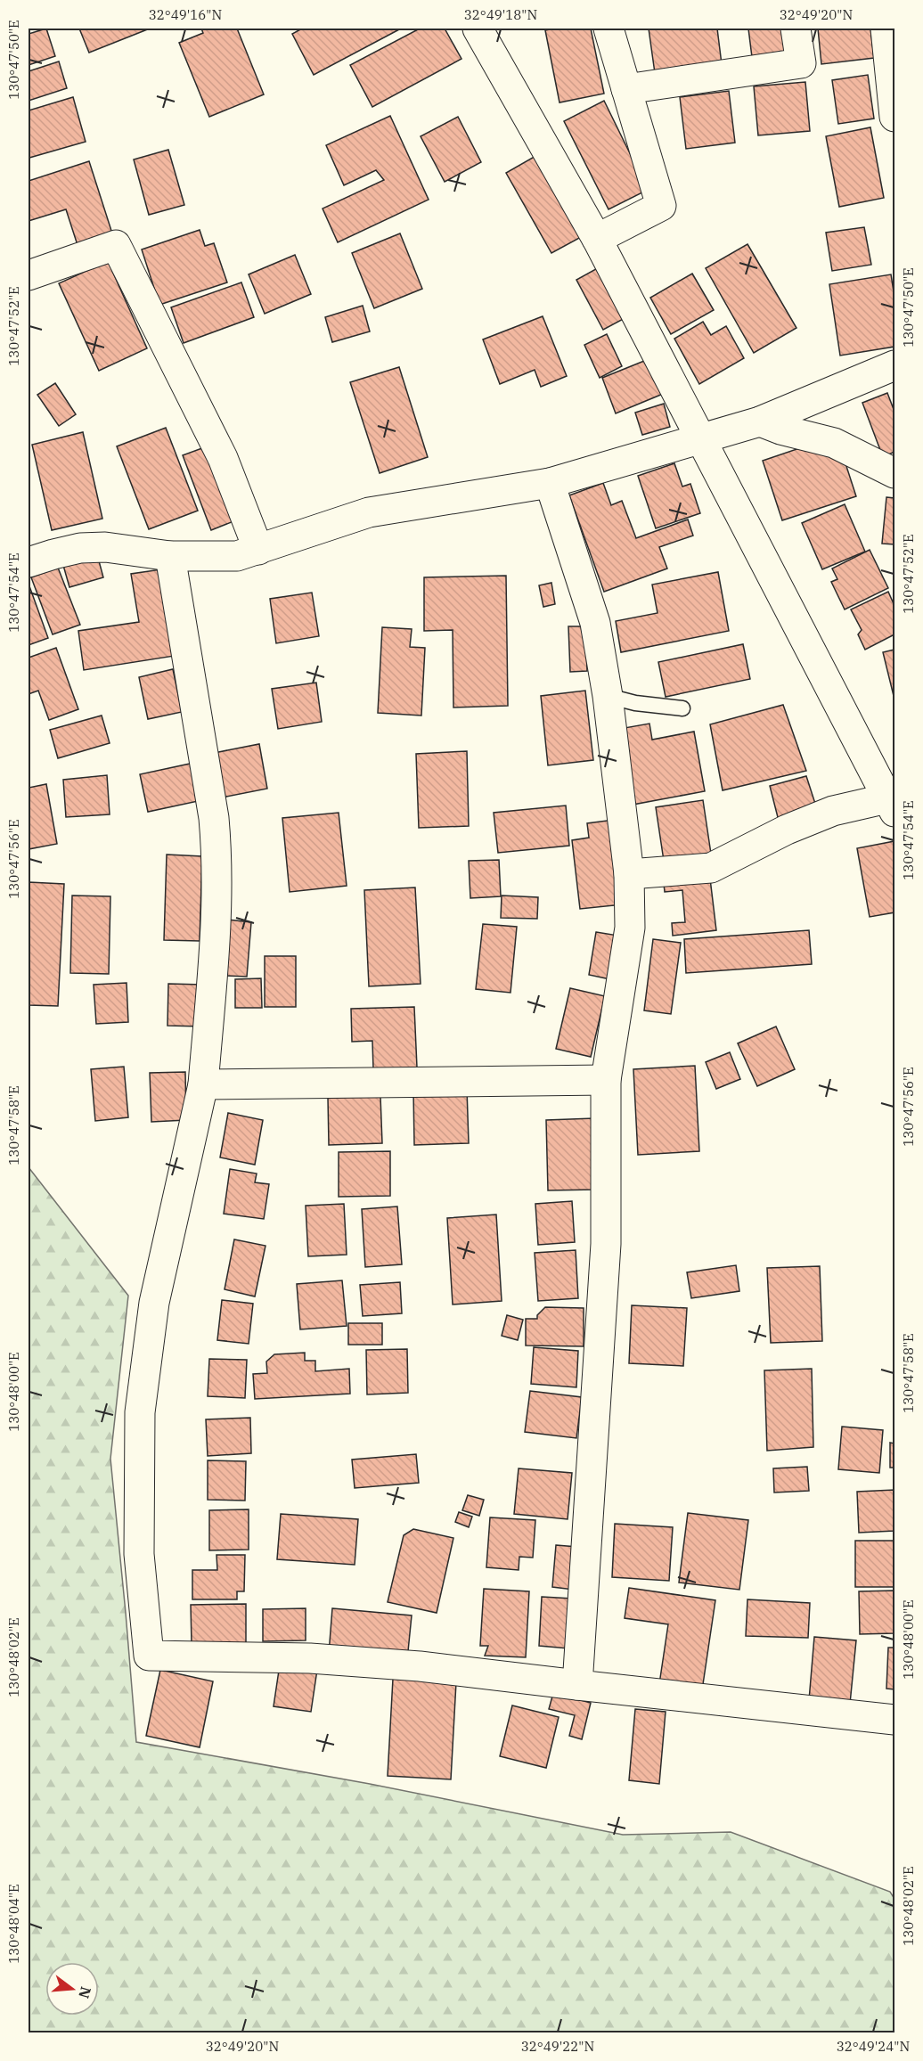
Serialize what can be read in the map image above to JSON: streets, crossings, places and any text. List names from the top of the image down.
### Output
{
  "north": "right",
  "coordinates": [
    "32°49'16\"N",
    "32°49'18\"N",
    "32°49'20\"N",
    "130°47'50\"E",
    "130°47'52\"E",
    "130°47'54\"E",
    "130°47'56\"E",
    "130°47'58\"E",
    "130°48'00\"E",
    "130°48'02\"E",
    "130°48'04\"E",
    "32°49'22\"N",
    "32°49'24\"N"
  ]
}
